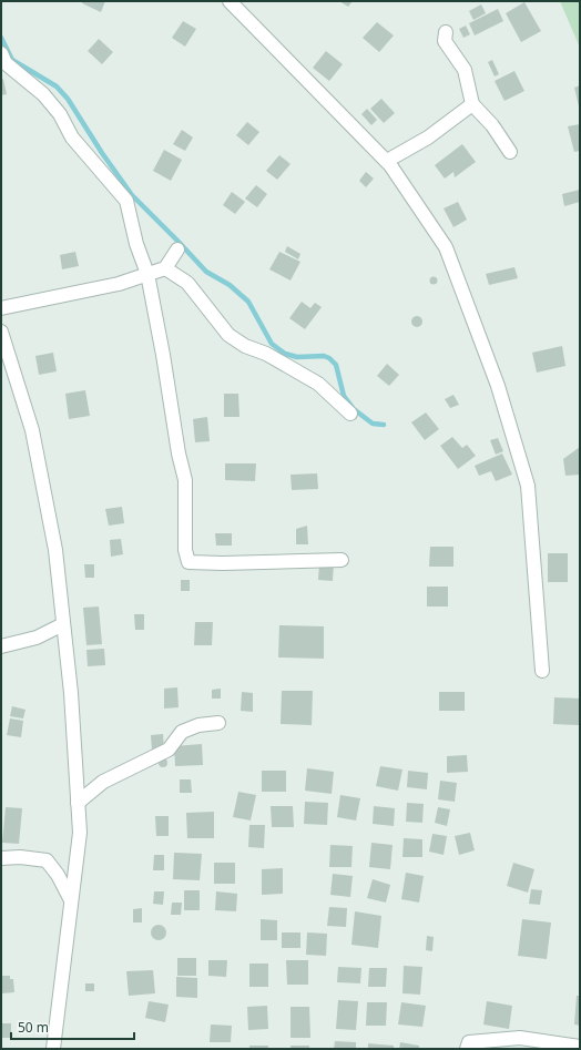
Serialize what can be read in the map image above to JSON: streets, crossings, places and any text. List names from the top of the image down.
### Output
{
  "scale_bar": "50 m"
}
